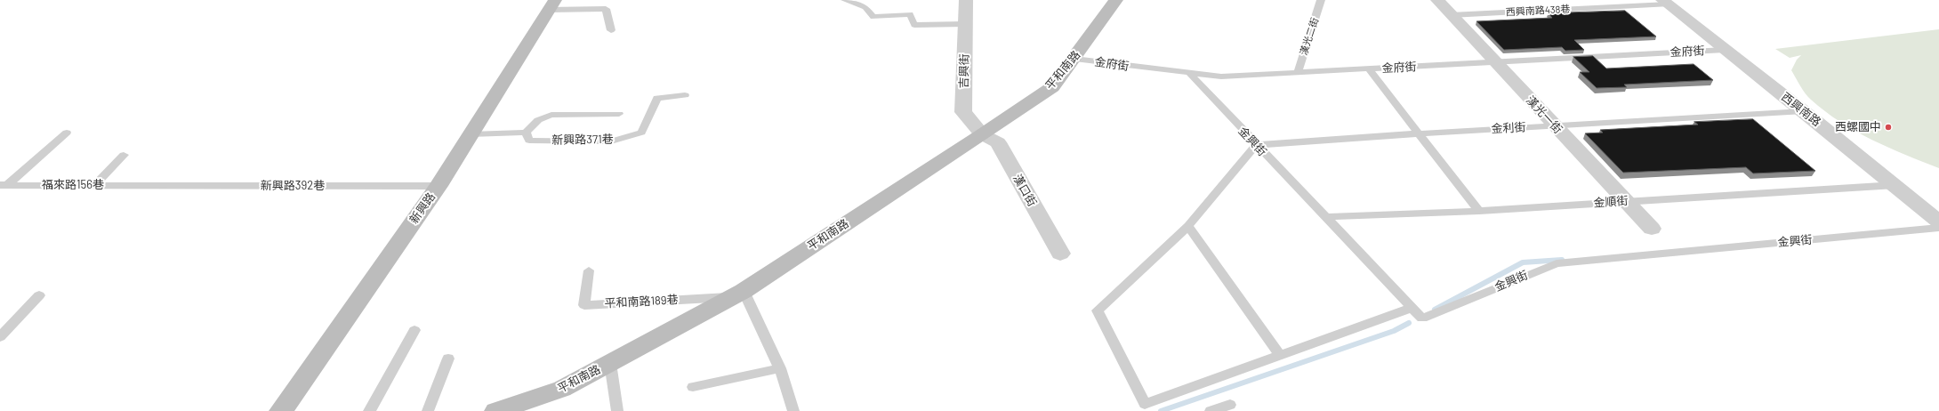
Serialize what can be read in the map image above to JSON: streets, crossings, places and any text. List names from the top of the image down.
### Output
{
  "streets": {
    "main road": ["平和南路", "新興路"],
    "street": [
      "吉興街",
      "西興南路",
      "漢光一街",
      "漢口街"
    ],
    "lane": [
      "西興南路438巷",
      "漢光二街",
      "金府街",
      "金利街",
      "新興路371巷",
      "金興街",
      "福來路156巷",
      "新興路392巷",
      "金順街",
      "平和南路189巷"
    ]
  },
  "crossings": [
    ["西興南路438巷", "西興南路"],
    ["西興南路438巷", "漢光一街"],
    ["漢光二街", "金府街"],
    ["金府街", "平和南路"],
    ["金府街", "西興南路"],
    ["金府街", "漢光一街"],
    ["金府街", "金興街"],
    ["平和南路", "吉興街"],
    ["平和南路", "漢口街"],
    ["平和南路", "平和南路189巷"],
    ["吉興街", "漢口街"],
    ["西興南路", "金利街"],
    ["西興南路", "金興街"],
    ["西興南路", "金順街"],
    ["漢光一街", "金利街"],
    ["漢光一街", "金順街"],
    ["金利街", "金興街"],
    ["金興街", "金順街"],
    ["福來路156巷", "新興路392巷"],
    ["新興路392巷", "新興路"]
  ],
  "places": ["西螺國中"]
}
